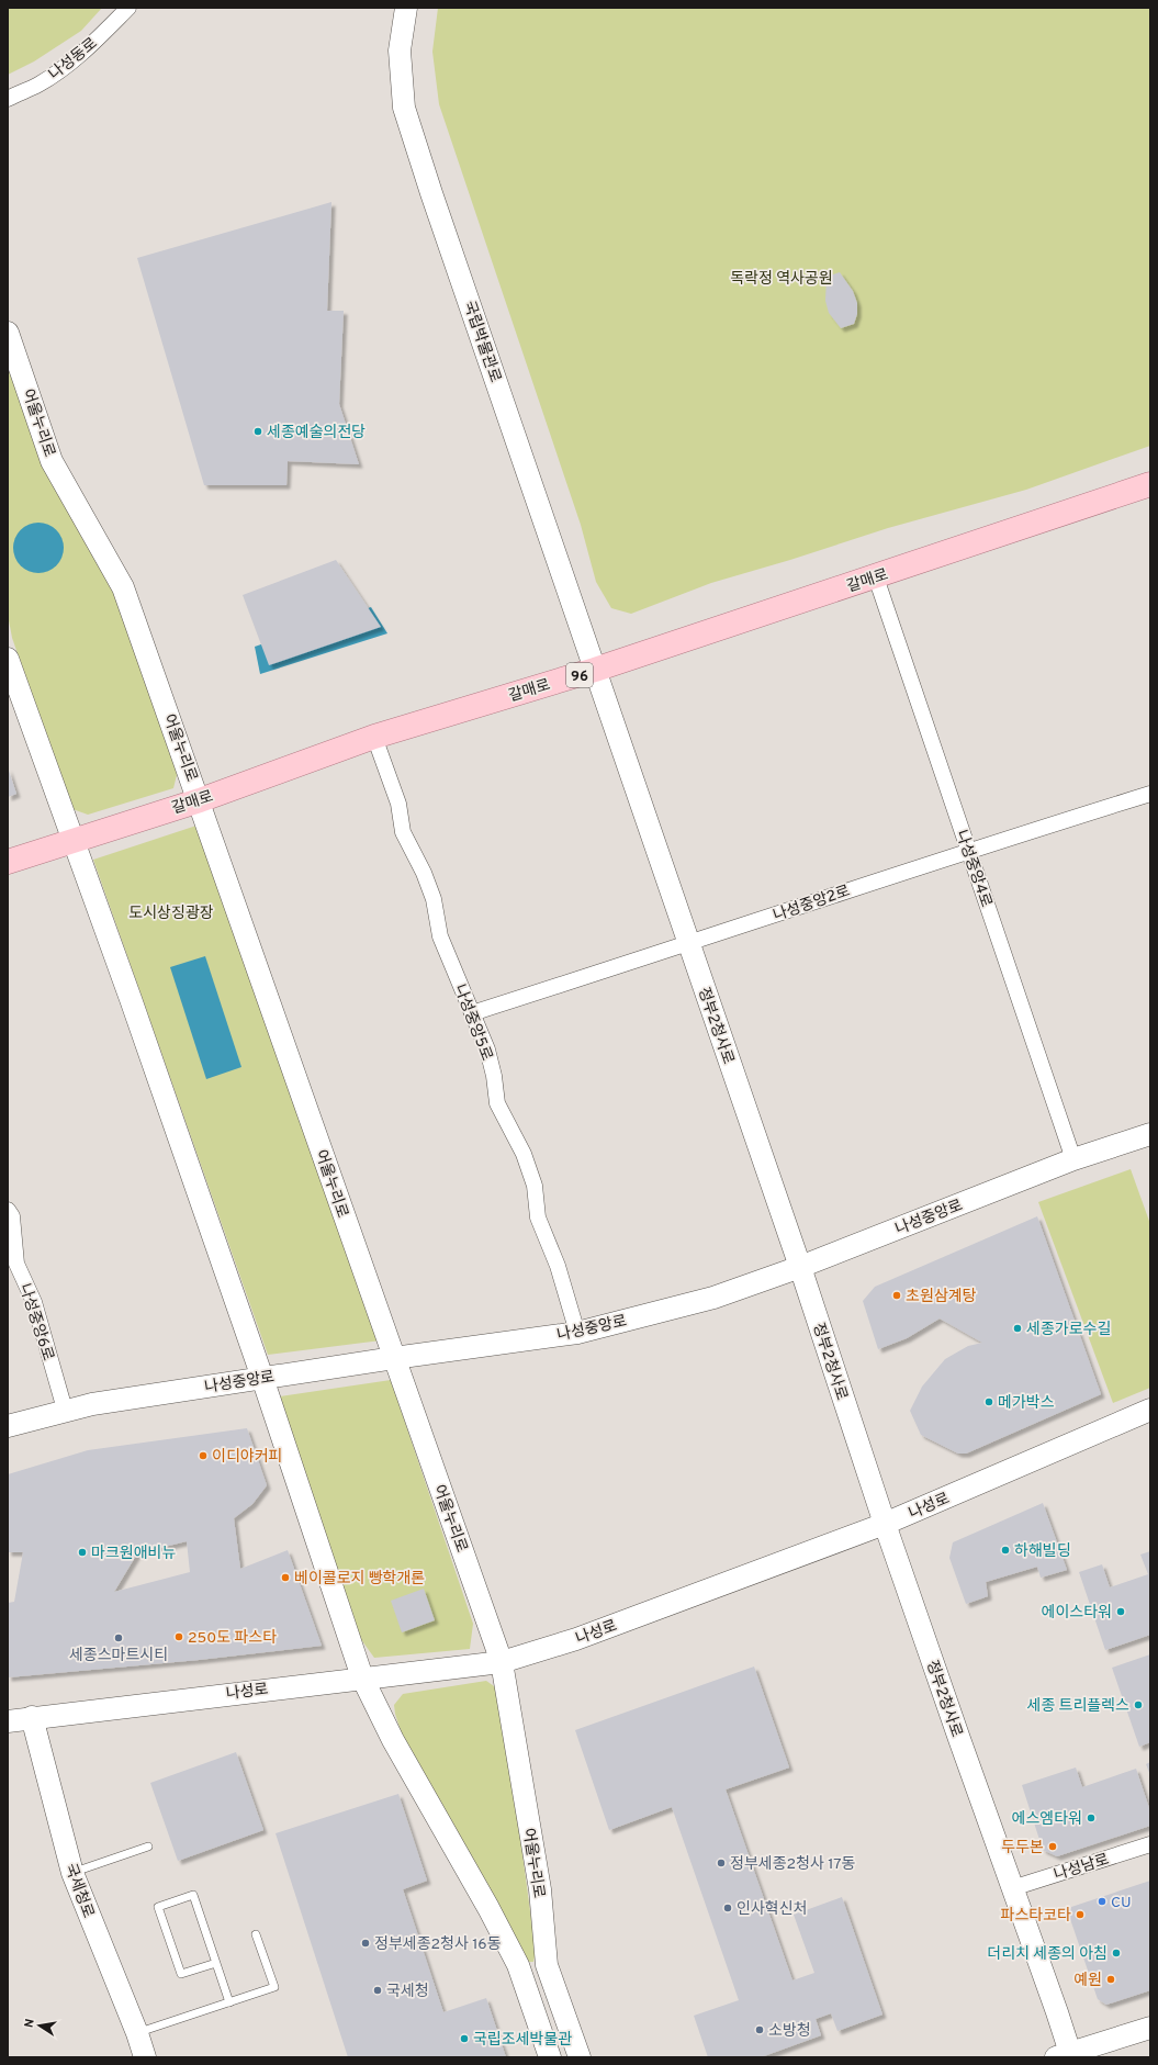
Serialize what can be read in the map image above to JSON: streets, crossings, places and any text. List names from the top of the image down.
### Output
{
  "streets": {
    "main road": ["갈매로", "96"],
    "street": [
      "나성동로",
      "국립박물관로",
      "어울누리로",
      "나성중앙4로",
      "나성중앙2로",
      "나성중앙5로",
      "정부2청사로",
      "나성중앙로",
      "나성중앙6로",
      "나성로",
      "나성남로",
      "국세청로"
    ]
  },
  "crossings": [
    ["국립박물관로", "갈매로"],
    ["국립박물관로", "정부2청사로"],
    ["어울누리로", "갈매로"],
    ["어울누리로", "나성중앙로"],
    ["어울누리로", "나성로"],
    ["갈매로", "나성중앙4로"],
    ["갈매로", "나성중앙5로"],
    ["갈매로", "정부2청사로"],
    ["나성중앙4로", "나성중앙2로"],
    ["나성중앙4로", "나성중앙로"],
    ["나성중앙2로", "나성중앙5로"],
    ["나성중앙2로", "정부2청사로"],
    ["나성중앙5로", "나성중앙로"],
    ["정부2청사로", "나성중앙로"],
    ["정부2청사로", "나성로"],
    ["정부2청사로", "나성남로"],
    ["나성중앙로", "나성중앙6로"],
    ["나성로", "국세청로"]
  ],
  "parks": ["독락정 역사공원", "도시상징광장"],
  "places": [
    "세종예술의전당",
    "초원삼계탕",
    "세종가로수길",
    "메가박스",
    "이디야커피",
    "하해빌딩",
    "마크원애비뉴",
    "베이콜로지 빵학개론",
    "에이스타워",
    "250도 파스타",
    "세종스마트시티",
    "세종 트리플렉스",
    "에스엠타워",
    "두두본",
    "정부세종2청사 17동",
    "CU",
    "인사혁신처",
    "파스타코타",
    "정부세종2청사 16동",
    "더리치 세종의 아침",
    "예원",
    "국세청",
    "소방청",
    "국립조세박물관"
  ],
  "north": "left"
}
